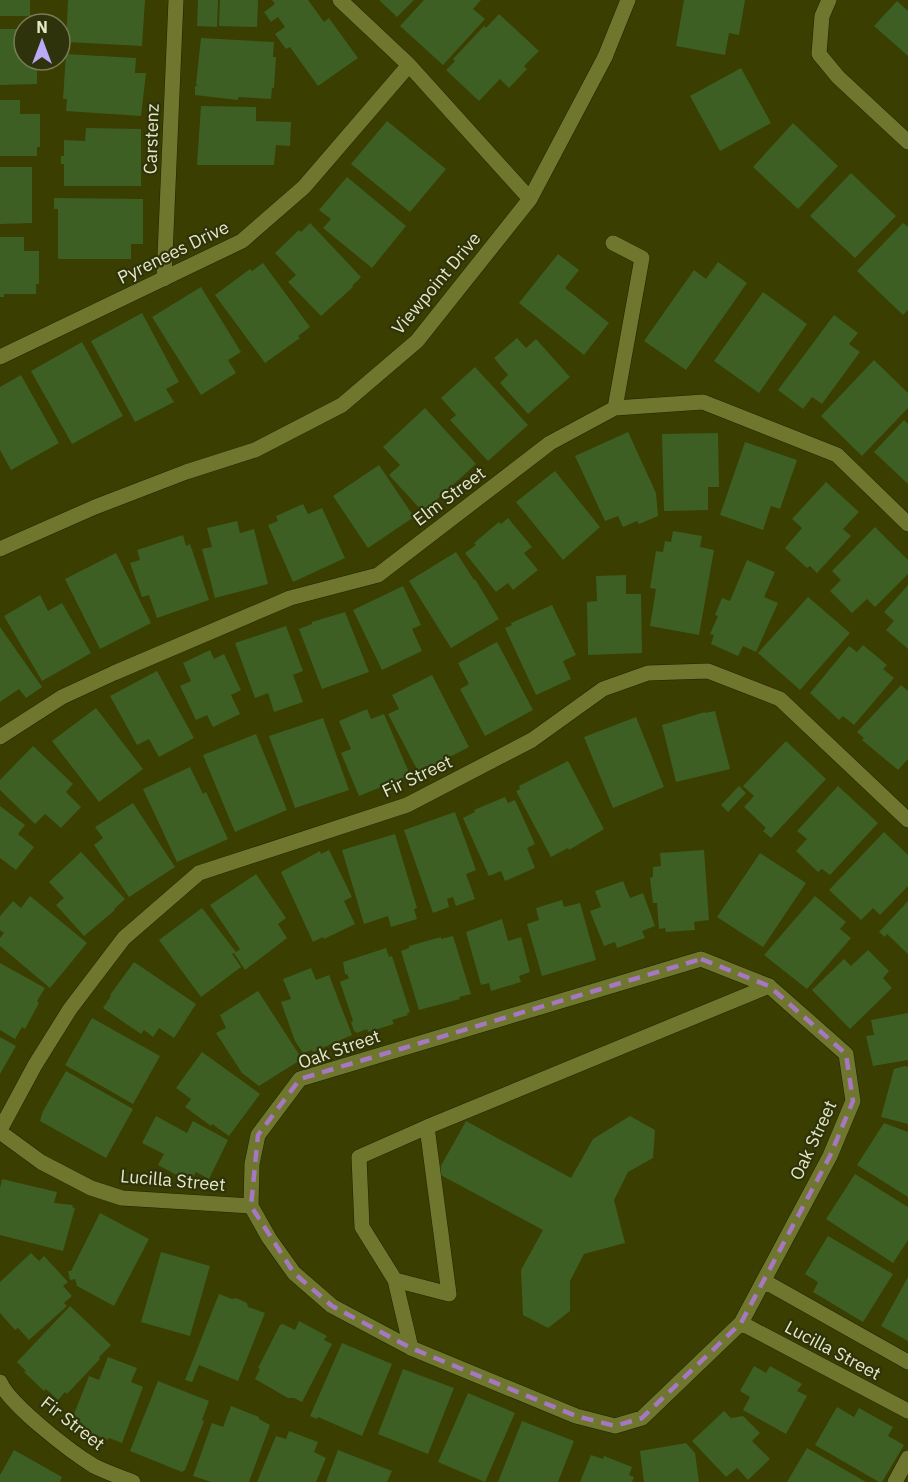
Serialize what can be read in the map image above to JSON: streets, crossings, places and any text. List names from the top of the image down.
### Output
{
  "streets": {
    "street": [
      "Carstenz",
      "Pyrenees Drive",
      "Viewpoint Drive",
      "Elm Street",
      "Fir Street",
      "Oak Street",
      "Lucilla Street"
    ]
  },
  "crossings": [
    ["Carstenz", "Pyrenees Drive"],
    ["Fir Street", "Lucilla Street"],
    ["Oak Street", "Lucilla Street"]
  ],
  "north": "top"
}
